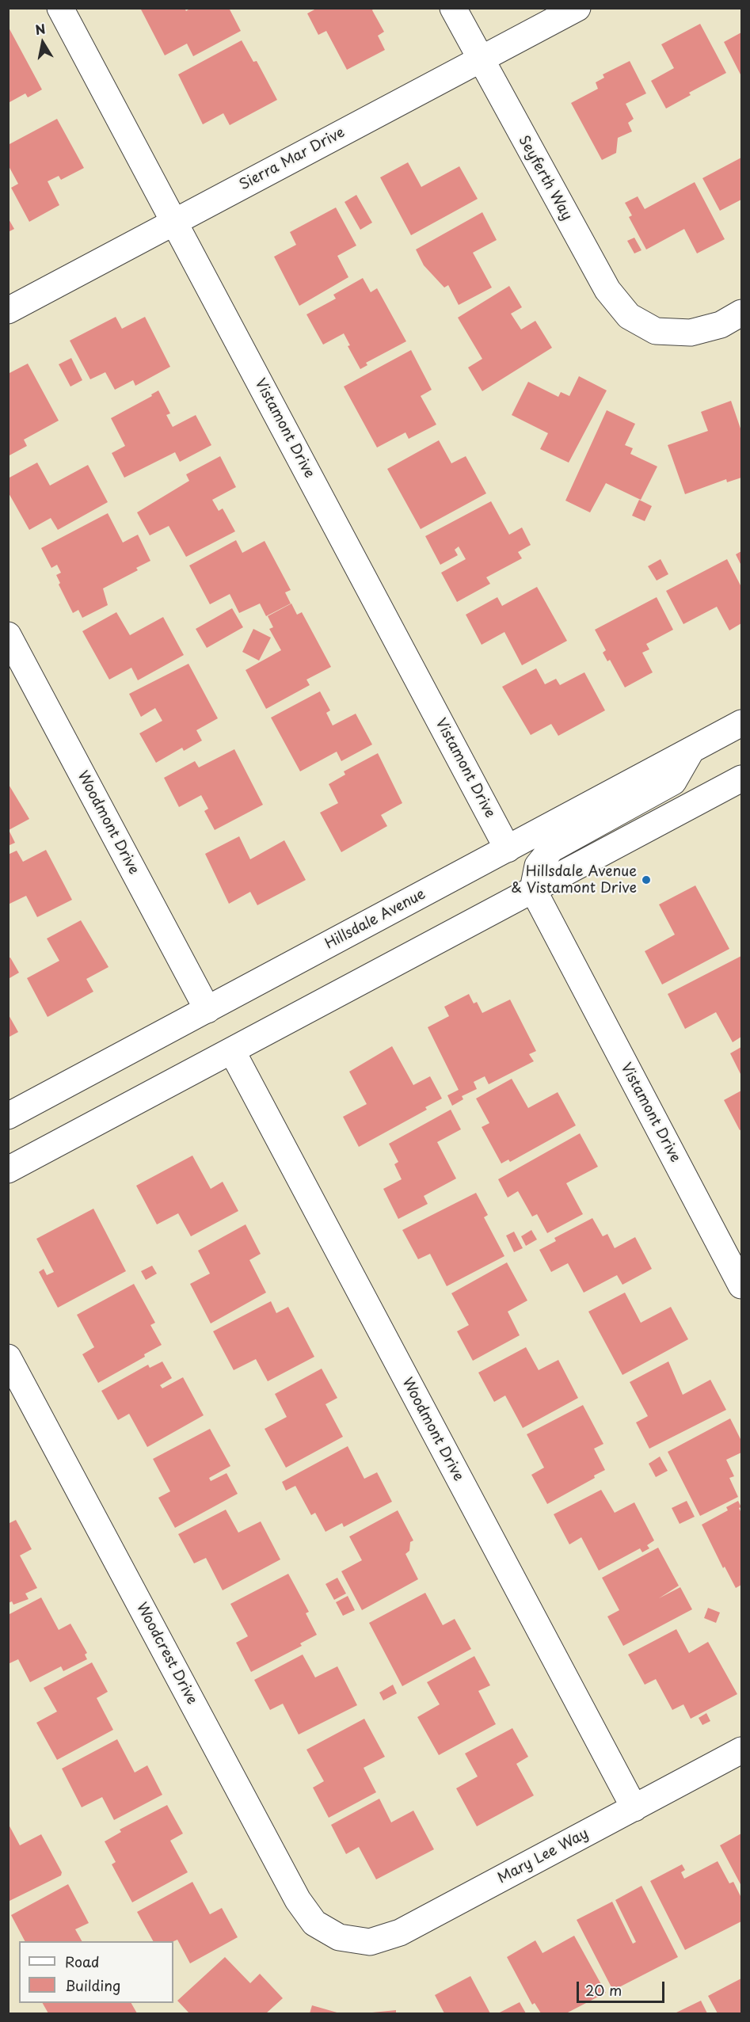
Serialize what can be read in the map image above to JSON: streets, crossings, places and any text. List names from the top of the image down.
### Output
{
  "streets": {
    "main road": [
      "Sierra Mar Drive",
      "Seyferth Way",
      "Vistamont Drive",
      "Woodmont Drive",
      "Hillsdale Avenue",
      "Woodcrest Drive",
      "Mary Lee Way"
    ]
  },
  "crossings": [
    ["Sierra Mar Drive", "Seyferth Way"],
    ["Sierra Mar Drive", "Vistamont Drive"],
    ["Vistamont Drive", "Hillsdale Avenue"],
    ["Woodmont Drive", "Hillsdale Avenue"],
    ["Woodmont Drive", "Mary Lee Way"],
    ["Woodcrest Drive", "Mary Lee Way"]
  ],
  "places": ["Hillsdale Avenue & Vistamont Drive"],
  "legend": ["Road", "Building"],
  "scale_bar": "20 m",
  "north": "top"
}
